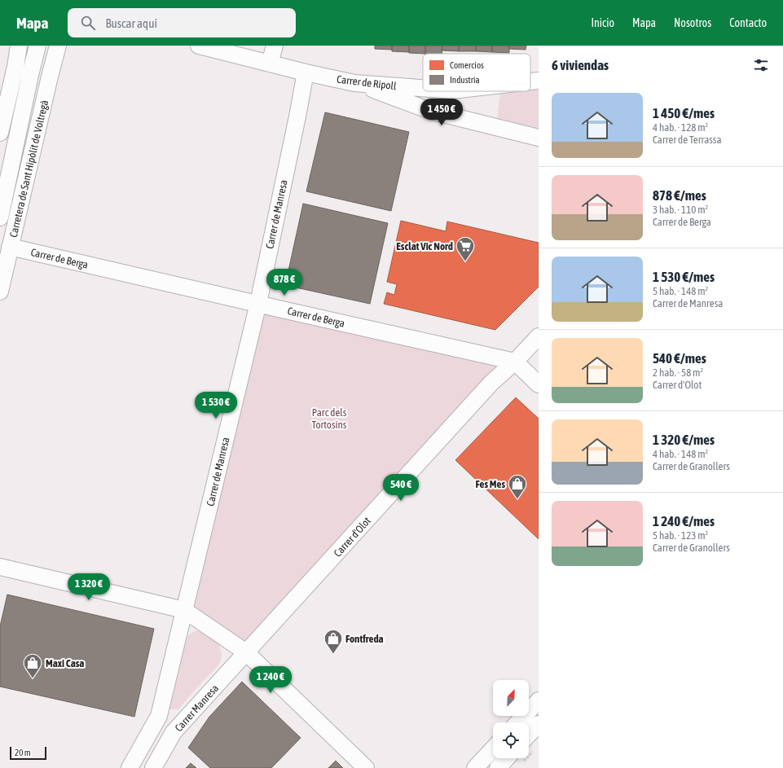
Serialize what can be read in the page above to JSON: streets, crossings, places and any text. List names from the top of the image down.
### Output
{
  "streets": {
    "street": [
      "Carrer de Ripoll",
      "Carretera de Sant Hipòlit de Voltregà",
      "Carrer de Manresa",
      "Carrer de Berga",
      "Carrer d'Olot",
      "Carrer Manresa"
    ]
  },
  "crossings": [
    ["Carrer de Ripoll", "Carrer de Manresa"],
    ["Carretera de Sant Hipòlit de Voltregà", "Carrer de Berga"],
    ["Carrer de Manresa", "Carrer de Berga"],
    ["Carrer de Berga", "Carrer d'Olot"],
    ["Carrer d'Olot", "Carrer Manresa"]
  ],
  "parks": ["Parc dels Tortosins"],
  "places": {
    "supermarket": ["Esclat Vic Nord"],
    "shop": ["Fes Mes", "Fontfreda", "Maxi Casa"]
  },
  "legend": ["Comercios", "Industria"],
  "scale_bar": "20 m",
  "north": "top right",
  "page": {
    "header": "Mapa",
    "search": "Buscar aquí",
    "nav": [
      "Inicio",
      "Mapa",
      "Nosotros",
      "Contacto"
    ],
    "heading": "6 viviendas",
    "list": [
      {
        "name": "1 450 €/mes",
        "note": "4 hab. · 128 m² · Carrer de Terrassa"
      },
      {
        "name": "878 €/mes",
        "note": "3 hab. · 110 m² · Carrer de Berga"
      },
      {
        "name": "1 530 €/mes",
        "note": "5 hab. · 148 m² · Carrer de Manresa"
      },
      {
        "name": "540 €/mes",
        "note": "2 hab. · 58 m² · Carrer d'Olot"
      },
      {
        "name": "1 320 €/mes",
        "note": "4 hab. · 148 m² · Carrer de Granollers"
      },
      {
        "name": "1 240 €/mes",
        "note": "5 hab. · 123 m² · Carrer de Granollers"
      }
    ],
    "price": [
      "1 450 €",
      "878 €",
      "1 530 €",
      "540 €",
      "1 320 €",
      "1 240 €"
    ],
    "scale": "20 m"
  }
}
